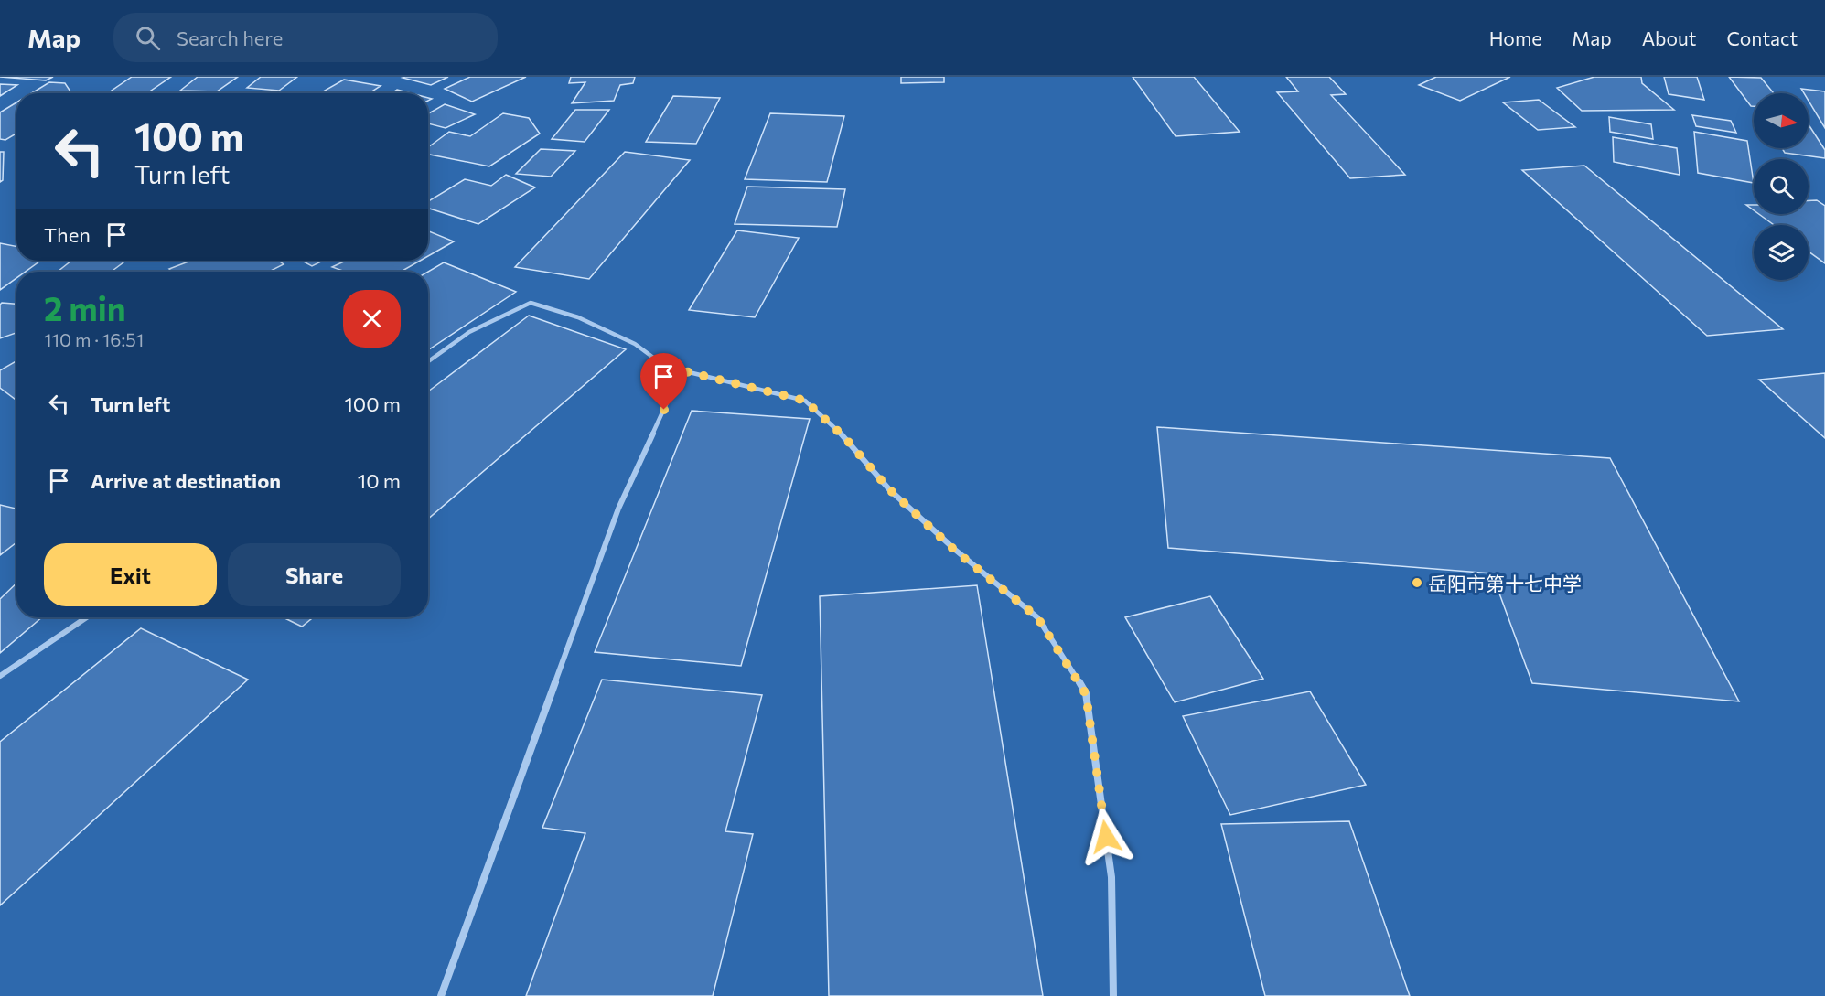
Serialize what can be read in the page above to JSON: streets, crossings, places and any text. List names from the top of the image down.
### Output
{
  "places": ["岳阳市第十七中学"],
  "north": "right",
  "page": {
    "header": "Map",
    "search": "Search here",
    "nav": [
      "Home",
      "Map",
      "About",
      "Contact"
    ],
    "turn": ["100 m", "Turn left"],
    "then": "Then",
    "heading": ["2 min", "110 m · 16:51"],
    "list": [
      {
        "name": "Turn left",
        "value": "100 m"
      },
      {
        "name": "Arrive at destination",
        "value": "10 m"
      }
    ],
    "buttons": ["Exit", "Share"]
  }
}
